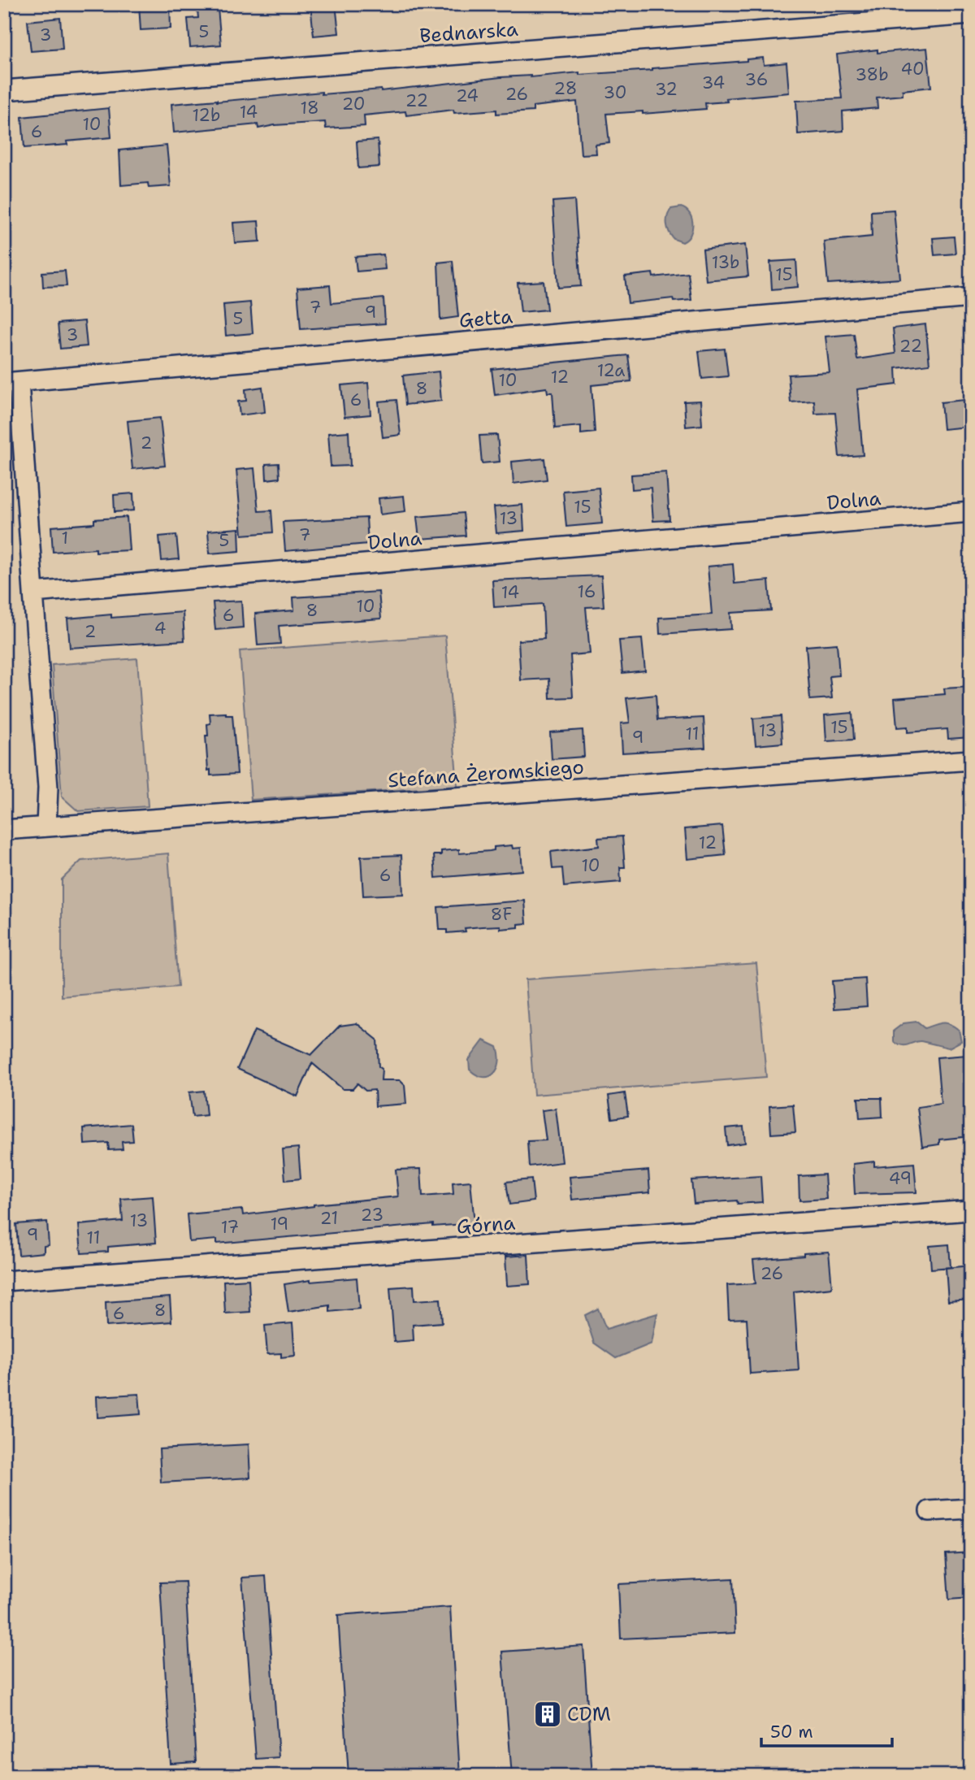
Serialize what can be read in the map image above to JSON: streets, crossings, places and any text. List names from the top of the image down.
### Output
{
  "streets": {
    "street": [
      "Bednarska",
      "Getta",
      "Dolna",
      "Stefana Żeromskiego",
      "Górna"
    ]
  },
  "places": {
    "building": ["CDM"]
  },
  "house_numbers": [
    "5",
    "3",
    "40",
    "38b",
    "36",
    "34",
    "28",
    "32",
    "30",
    "26",
    "24",
    "22",
    "20",
    "18",
    "14",
    "12b",
    "10",
    "6",
    "13b",
    "15",
    "7",
    "9",
    "5",
    "3",
    "22",
    "12a",
    "12",
    "10",
    "8",
    "6",
    "2",
    "15",
    "13",
    "7",
    "1",
    "5",
    "16",
    "14",
    "10",
    "8",
    "6",
    "4",
    "2",
    "15",
    "13",
    "11",
    "9",
    "12",
    "10",
    "6",
    "8F",
    "49",
    "23",
    "21",
    "13",
    "19",
    "17",
    "9",
    "11",
    "26",
    "8",
    "6"
  ],
  "scale_bar": "50 m"
}
